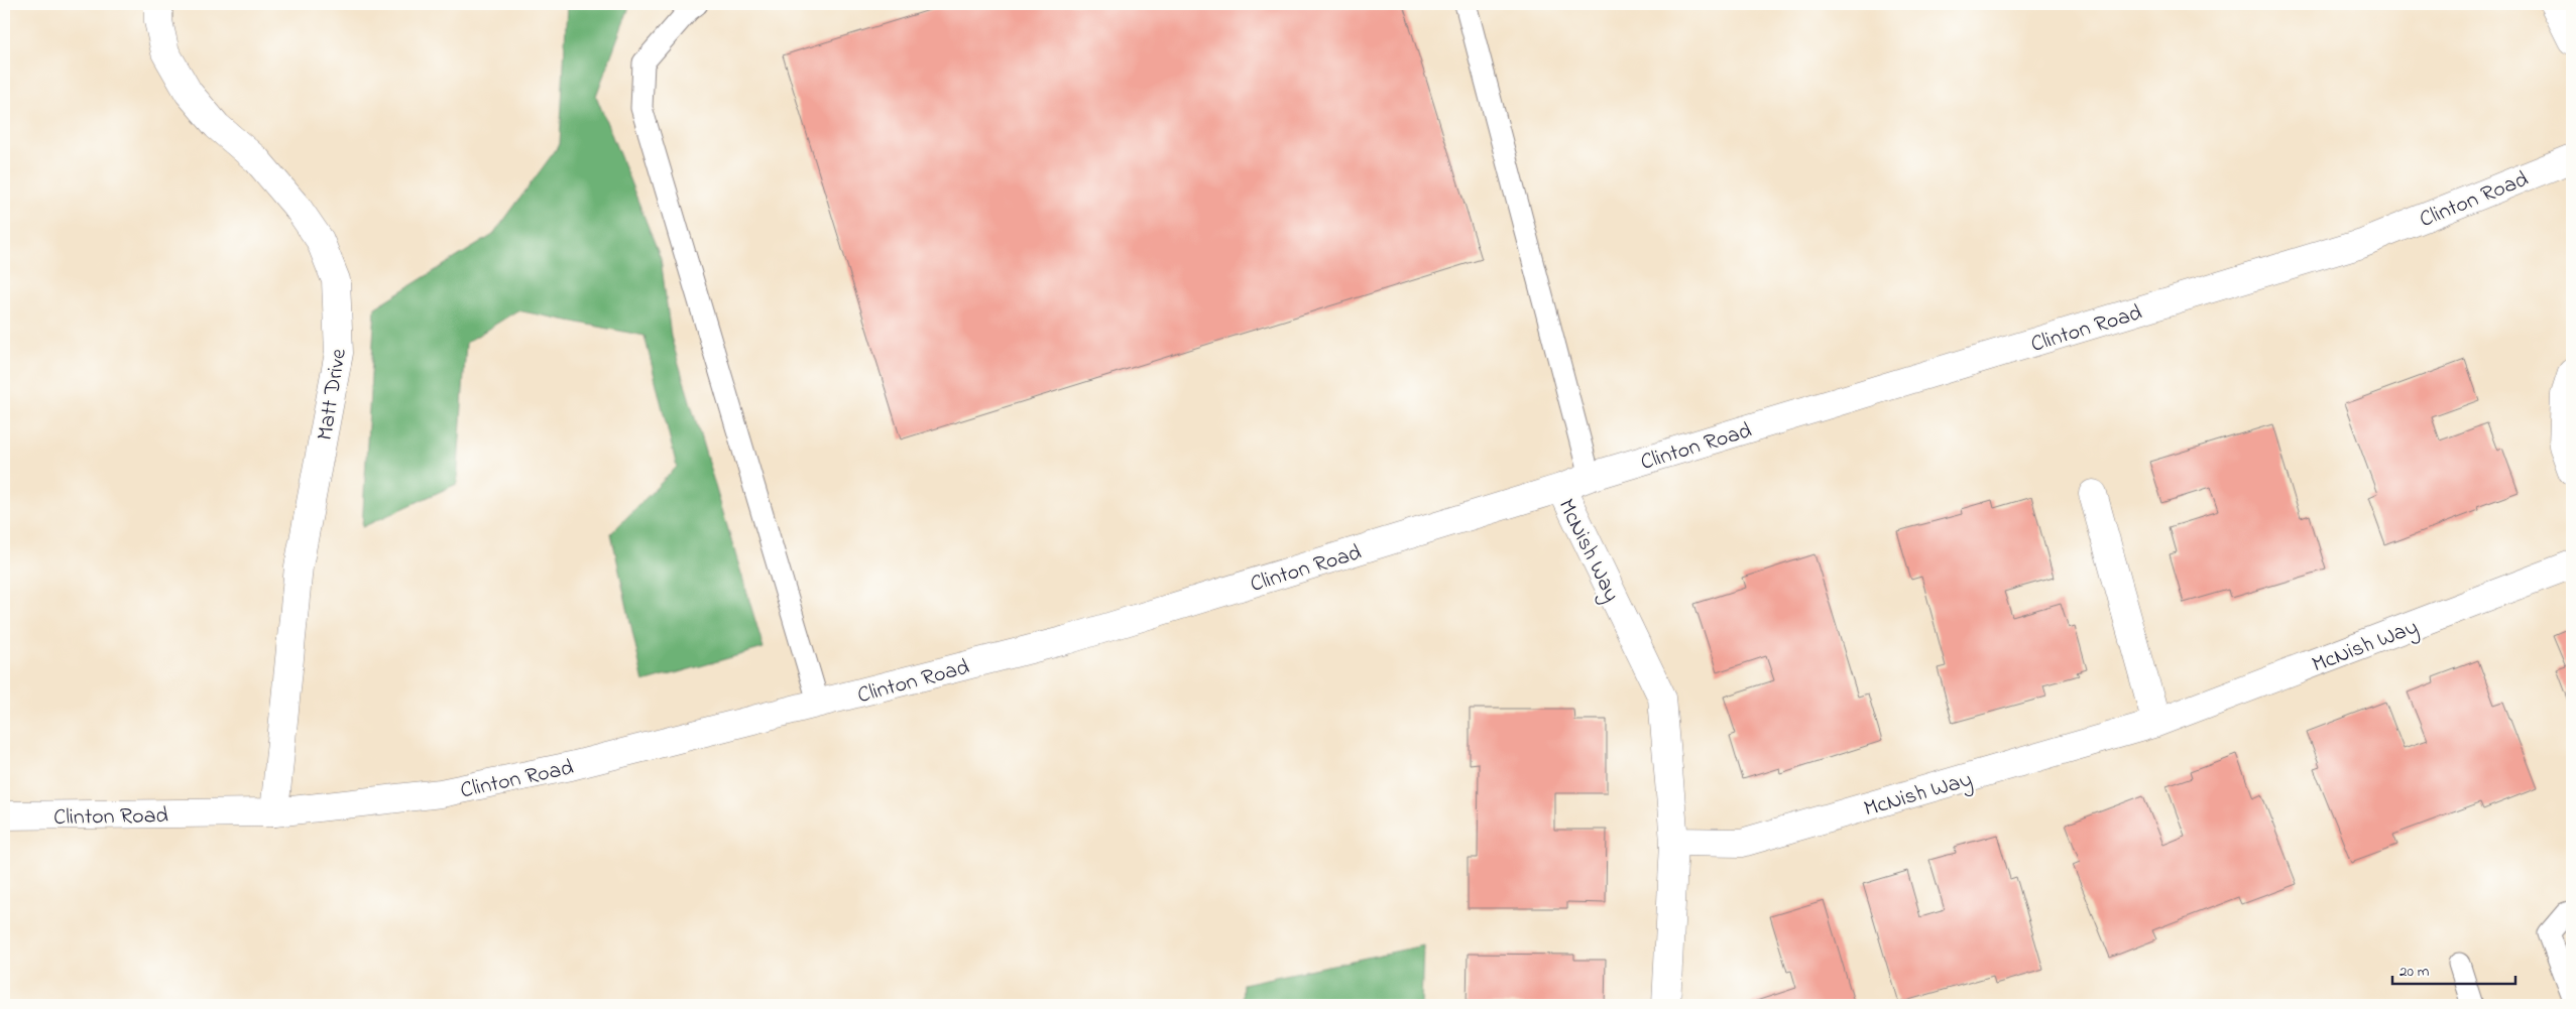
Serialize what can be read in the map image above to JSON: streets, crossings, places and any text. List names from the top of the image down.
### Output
{
  "streets": {
    "street": ["Clinton Road", "Matt Drive", "McNish Way"]
  },
  "crossings": [
    ["Clinton Road", "Matt Drive"],
    ["Clinton Road", "McNish Way"]
  ],
  "scale_bar": "20 m"
}
